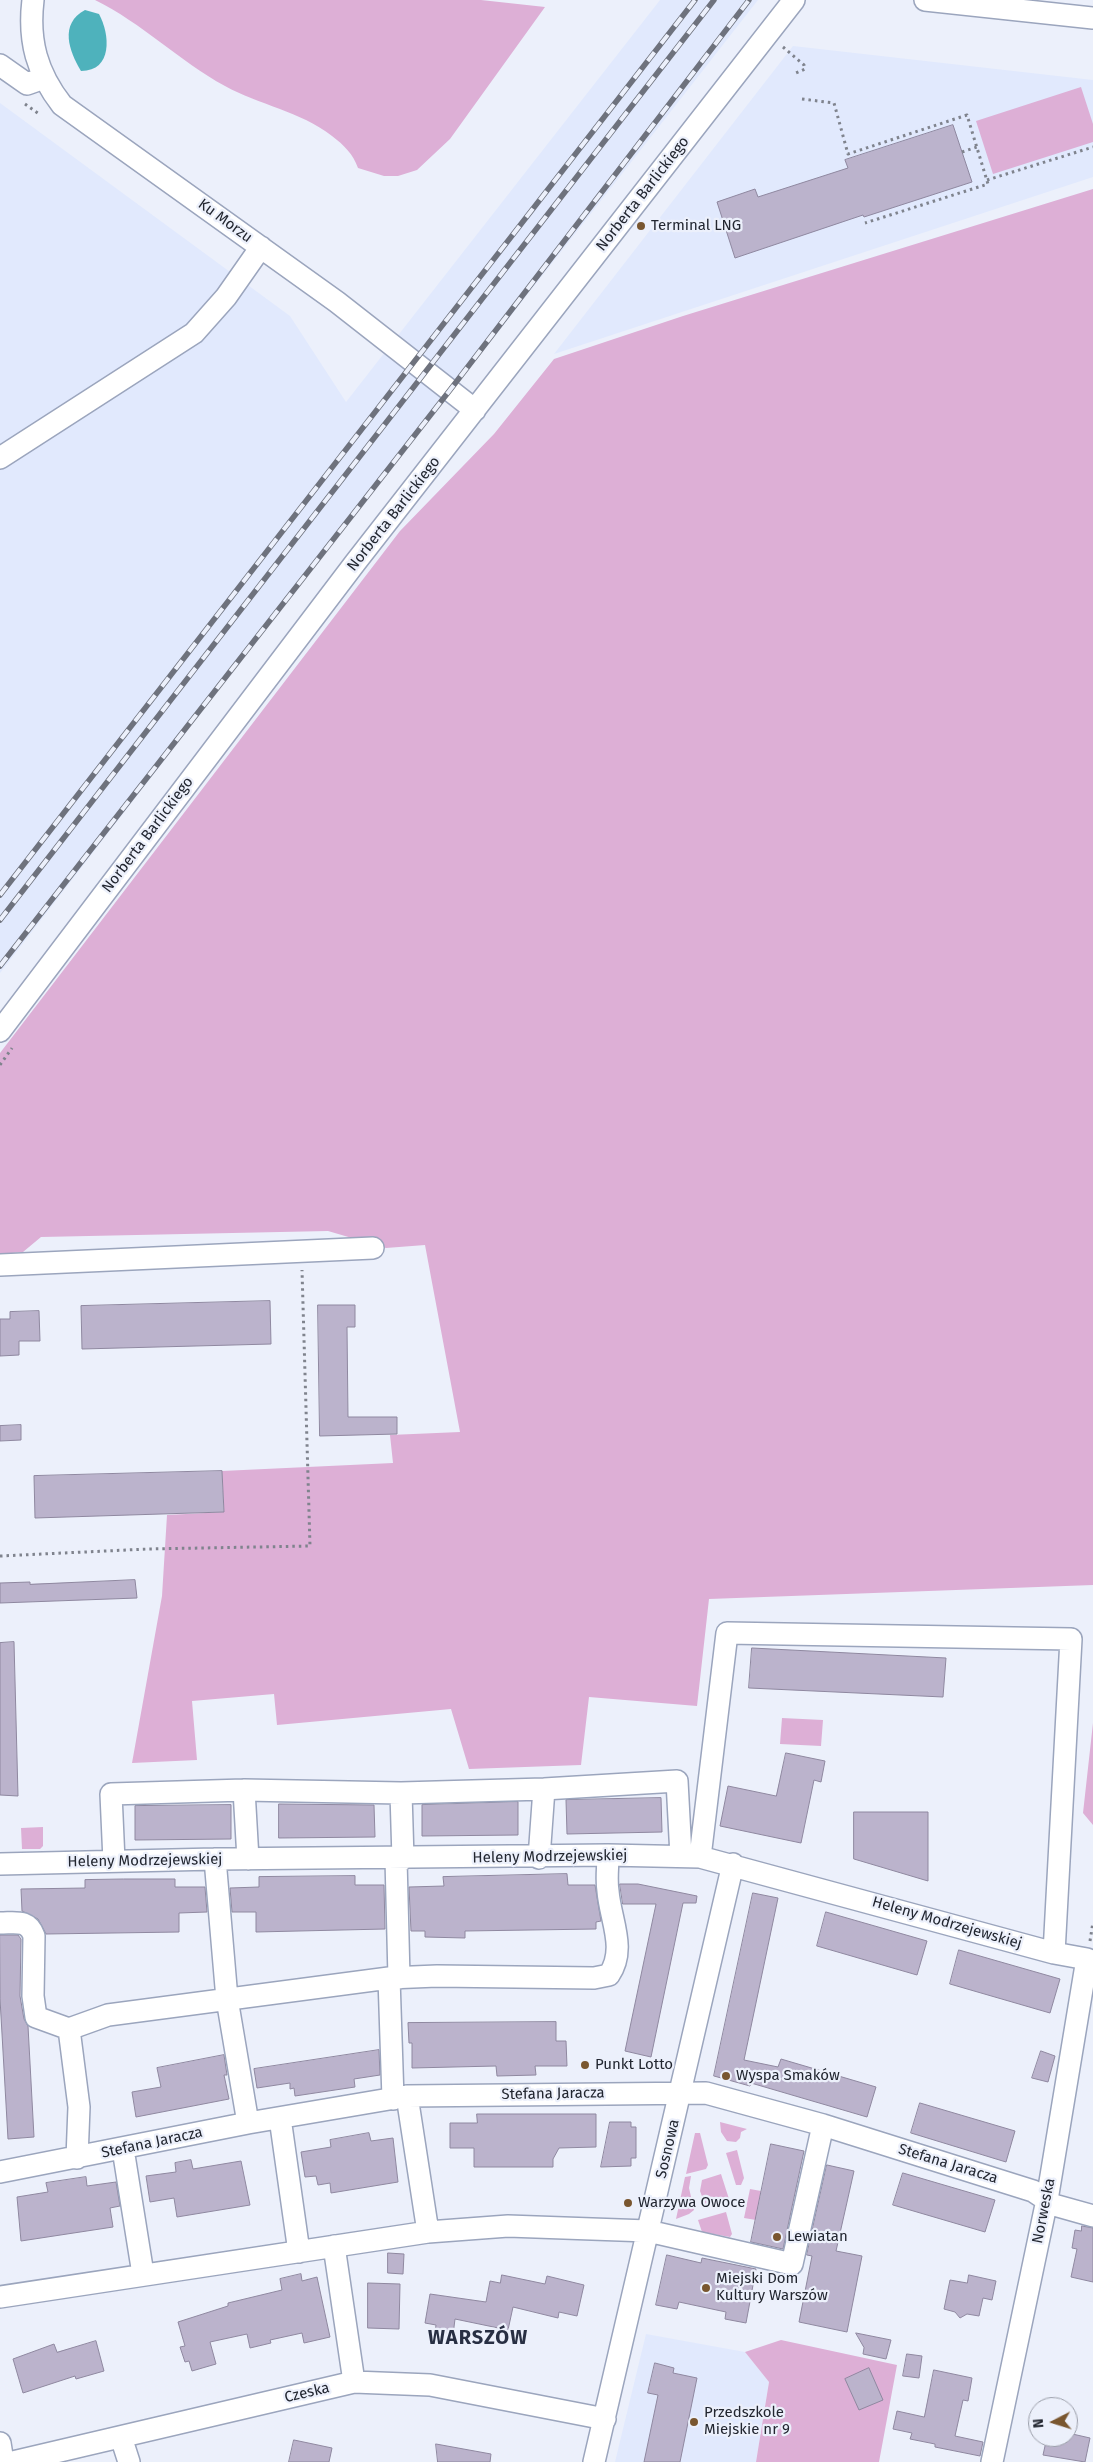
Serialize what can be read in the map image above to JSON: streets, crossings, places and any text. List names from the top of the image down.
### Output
{
  "streets": {
    "street": [
      "Norberta Barlickiego",
      "Ku Morzu",
      "Heleny Modrzejewskiej",
      "Stefana Jaracza",
      "Sosnowa",
      "Norweska",
      "Czeska"
    ]
  },
  "crossings": [
    ["Norberta Barlickiego", "Ku Morzu"],
    ["Heleny Modrzejewskiej", "Sosnowa"],
    ["Heleny Modrzejewskiej", "Norweska"],
    ["Stefana Jaracza", "Sosnowa"],
    ["Stefana Jaracza", "Norweska"],
    ["Sosnowa", "Czeska"]
  ],
  "districts": ["WARSZÓW"],
  "places": [
    "Terminal LNG",
    "Punkt Lotto",
    "Wyspa Smaków",
    "Warzywa Owoce",
    "Lewiatan",
    "Miejski Dom Kultury Warszów",
    "Przedszkole Miejskie nr 9"
  ],
  "north": "left"
}
